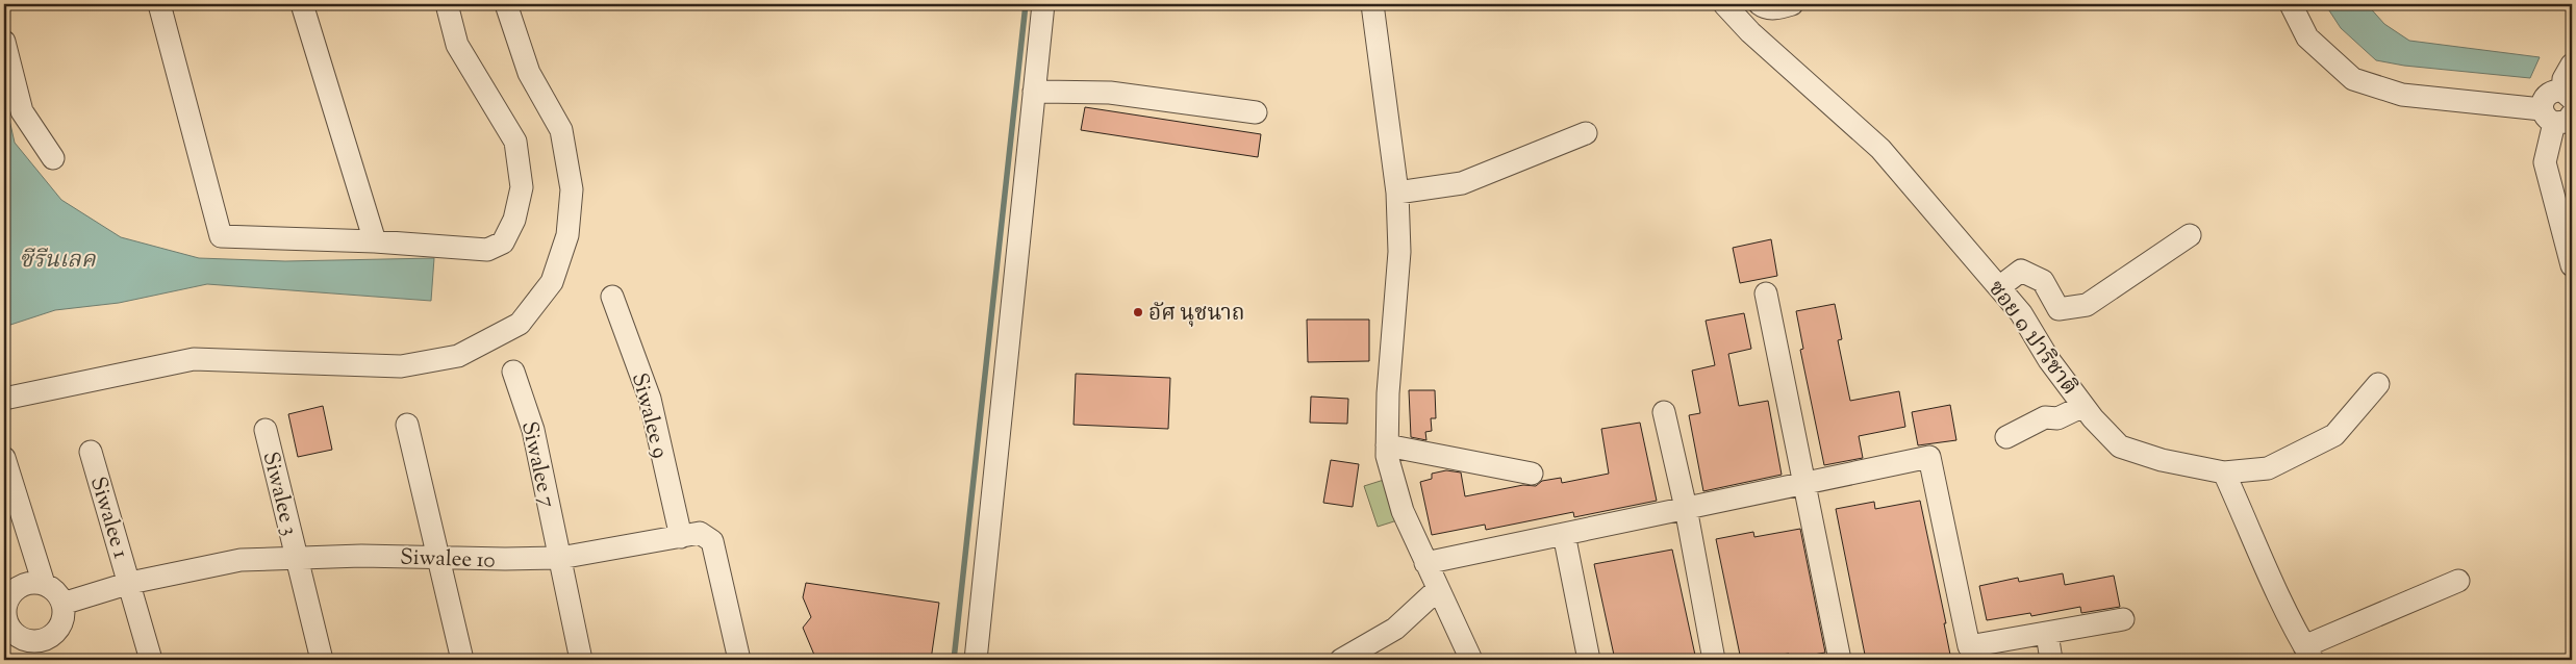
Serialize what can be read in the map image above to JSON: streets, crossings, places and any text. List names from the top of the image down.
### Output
{
  "streets": {
    "street": [
      "ซอย ๑ ปาริชาติ",
      "Siwalee 9",
      "Siwalee 7",
      "Siwalee 3",
      "Siwalee 1",
      "Siwalee 10"
    ]
  },
  "crossings": [
    ["Siwalee 9", "Siwalee 10"],
    ["Siwalee 7", "Siwalee 10"],
    ["Siwalee 3", "Siwalee 10"],
    ["Siwalee 1", "Siwalee 10"]
  ],
  "water": ["ซีรีนเลค"],
  "places": ["อัศ นุชนาถ"]
}
